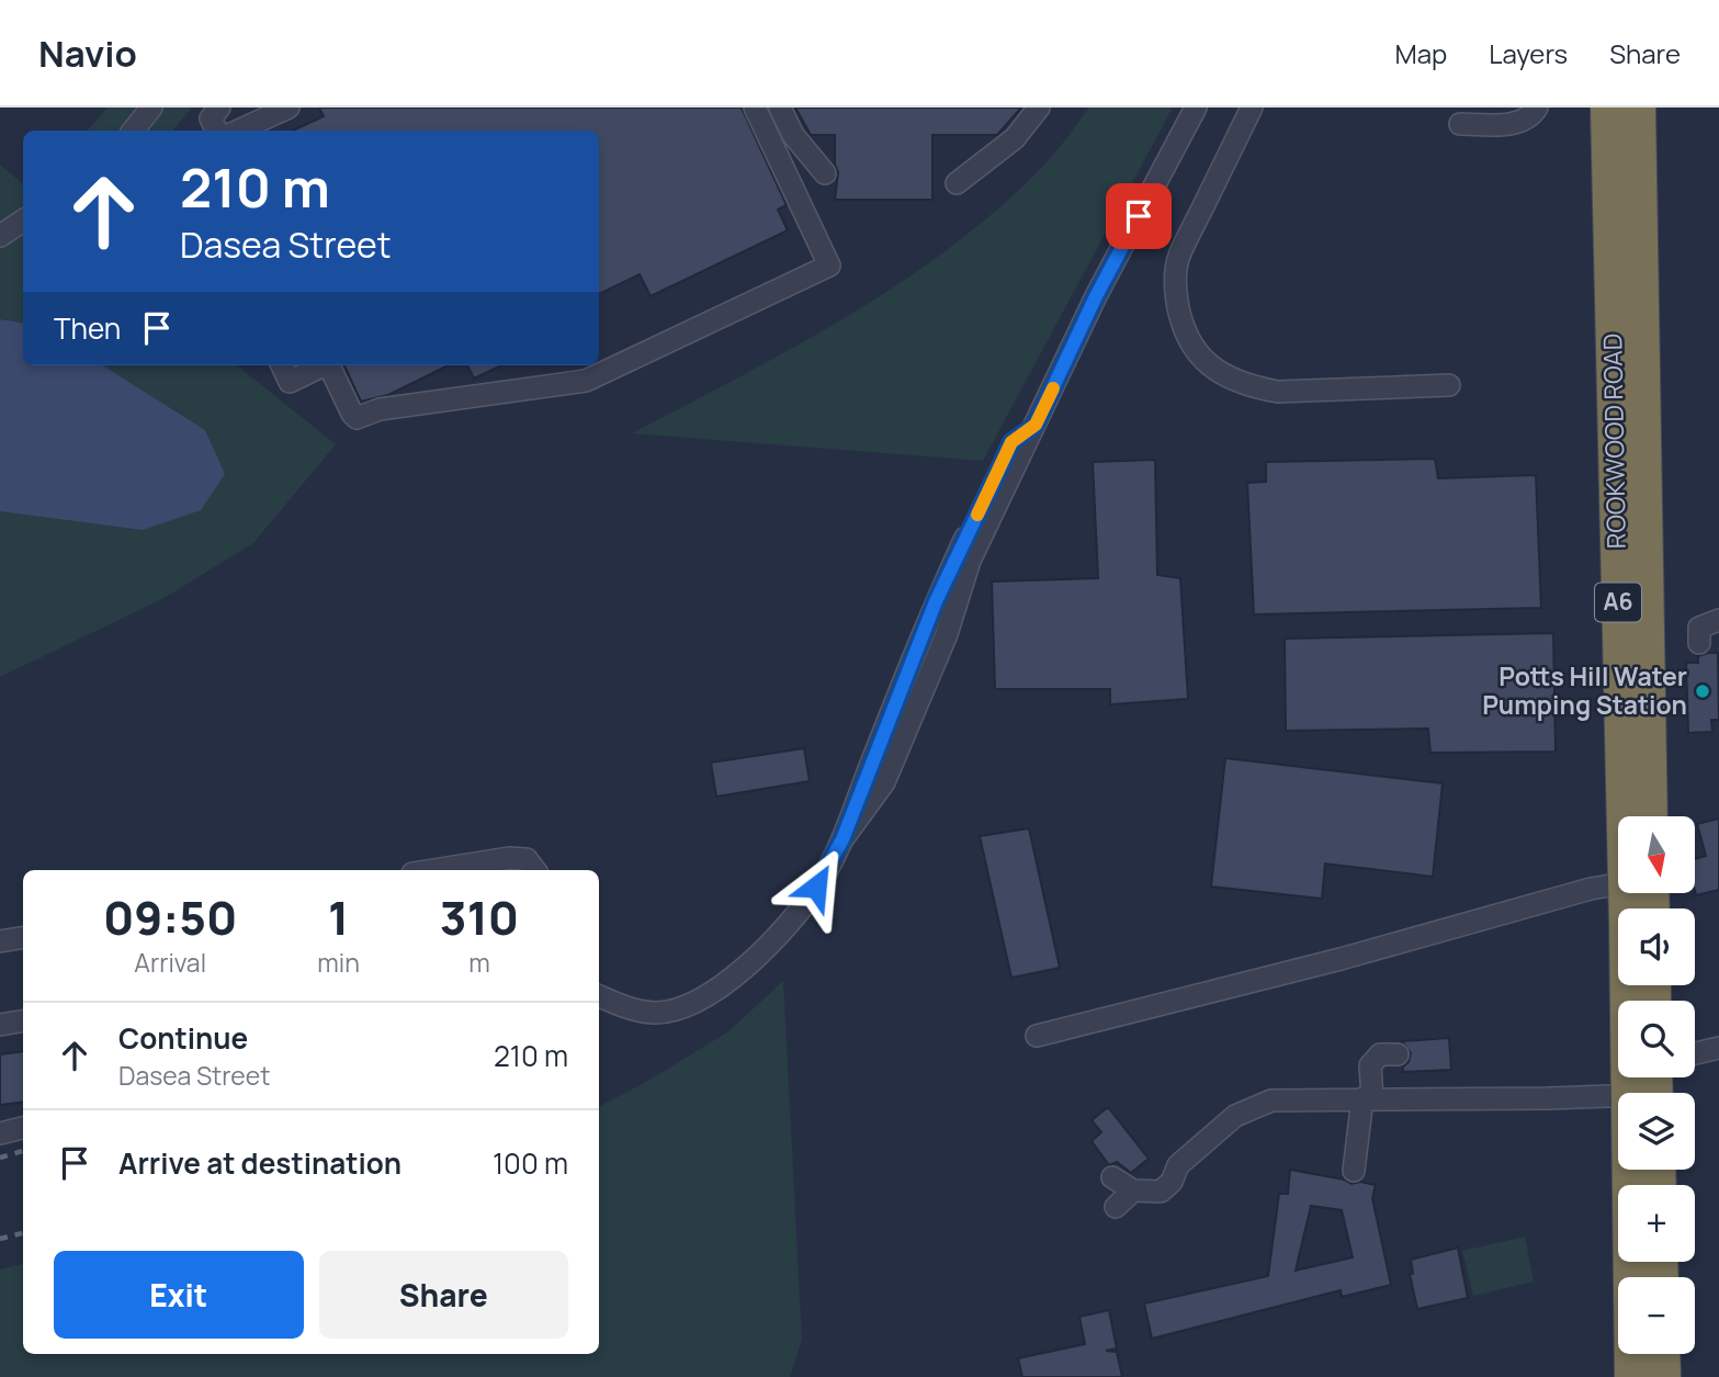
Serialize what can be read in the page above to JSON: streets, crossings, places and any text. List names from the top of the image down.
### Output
{
  "streets": {
    "highway": ["ROOKWOOD ROAD", "A6"]
  },
  "crossings": [
    ["ROOKWOOD ROAD", "A6"]
  ],
  "places": ["Potts Hill Water Pumping Station"],
  "north": "bottom",
  "page": {
    "header": "Navio",
    "nav": ["Map", "Layers", "Share"],
    "turn": ["210 m", "Dasea Street"],
    "then": "Then",
    "map_buttons": ["+", "−"],
    "eta": [
      "09:50",
      "Arrival",
      "1",
      "min",
      "310",
      "m"
    ],
    "list": [
      {
        "name": "Continue",
        "note": "Dasea Street",
        "value": "210 m"
      },
      {
        "name": "Arrive at destination",
        "value": "100 m"
      }
    ],
    "buttons": ["Exit", "Share"]
  }
}
